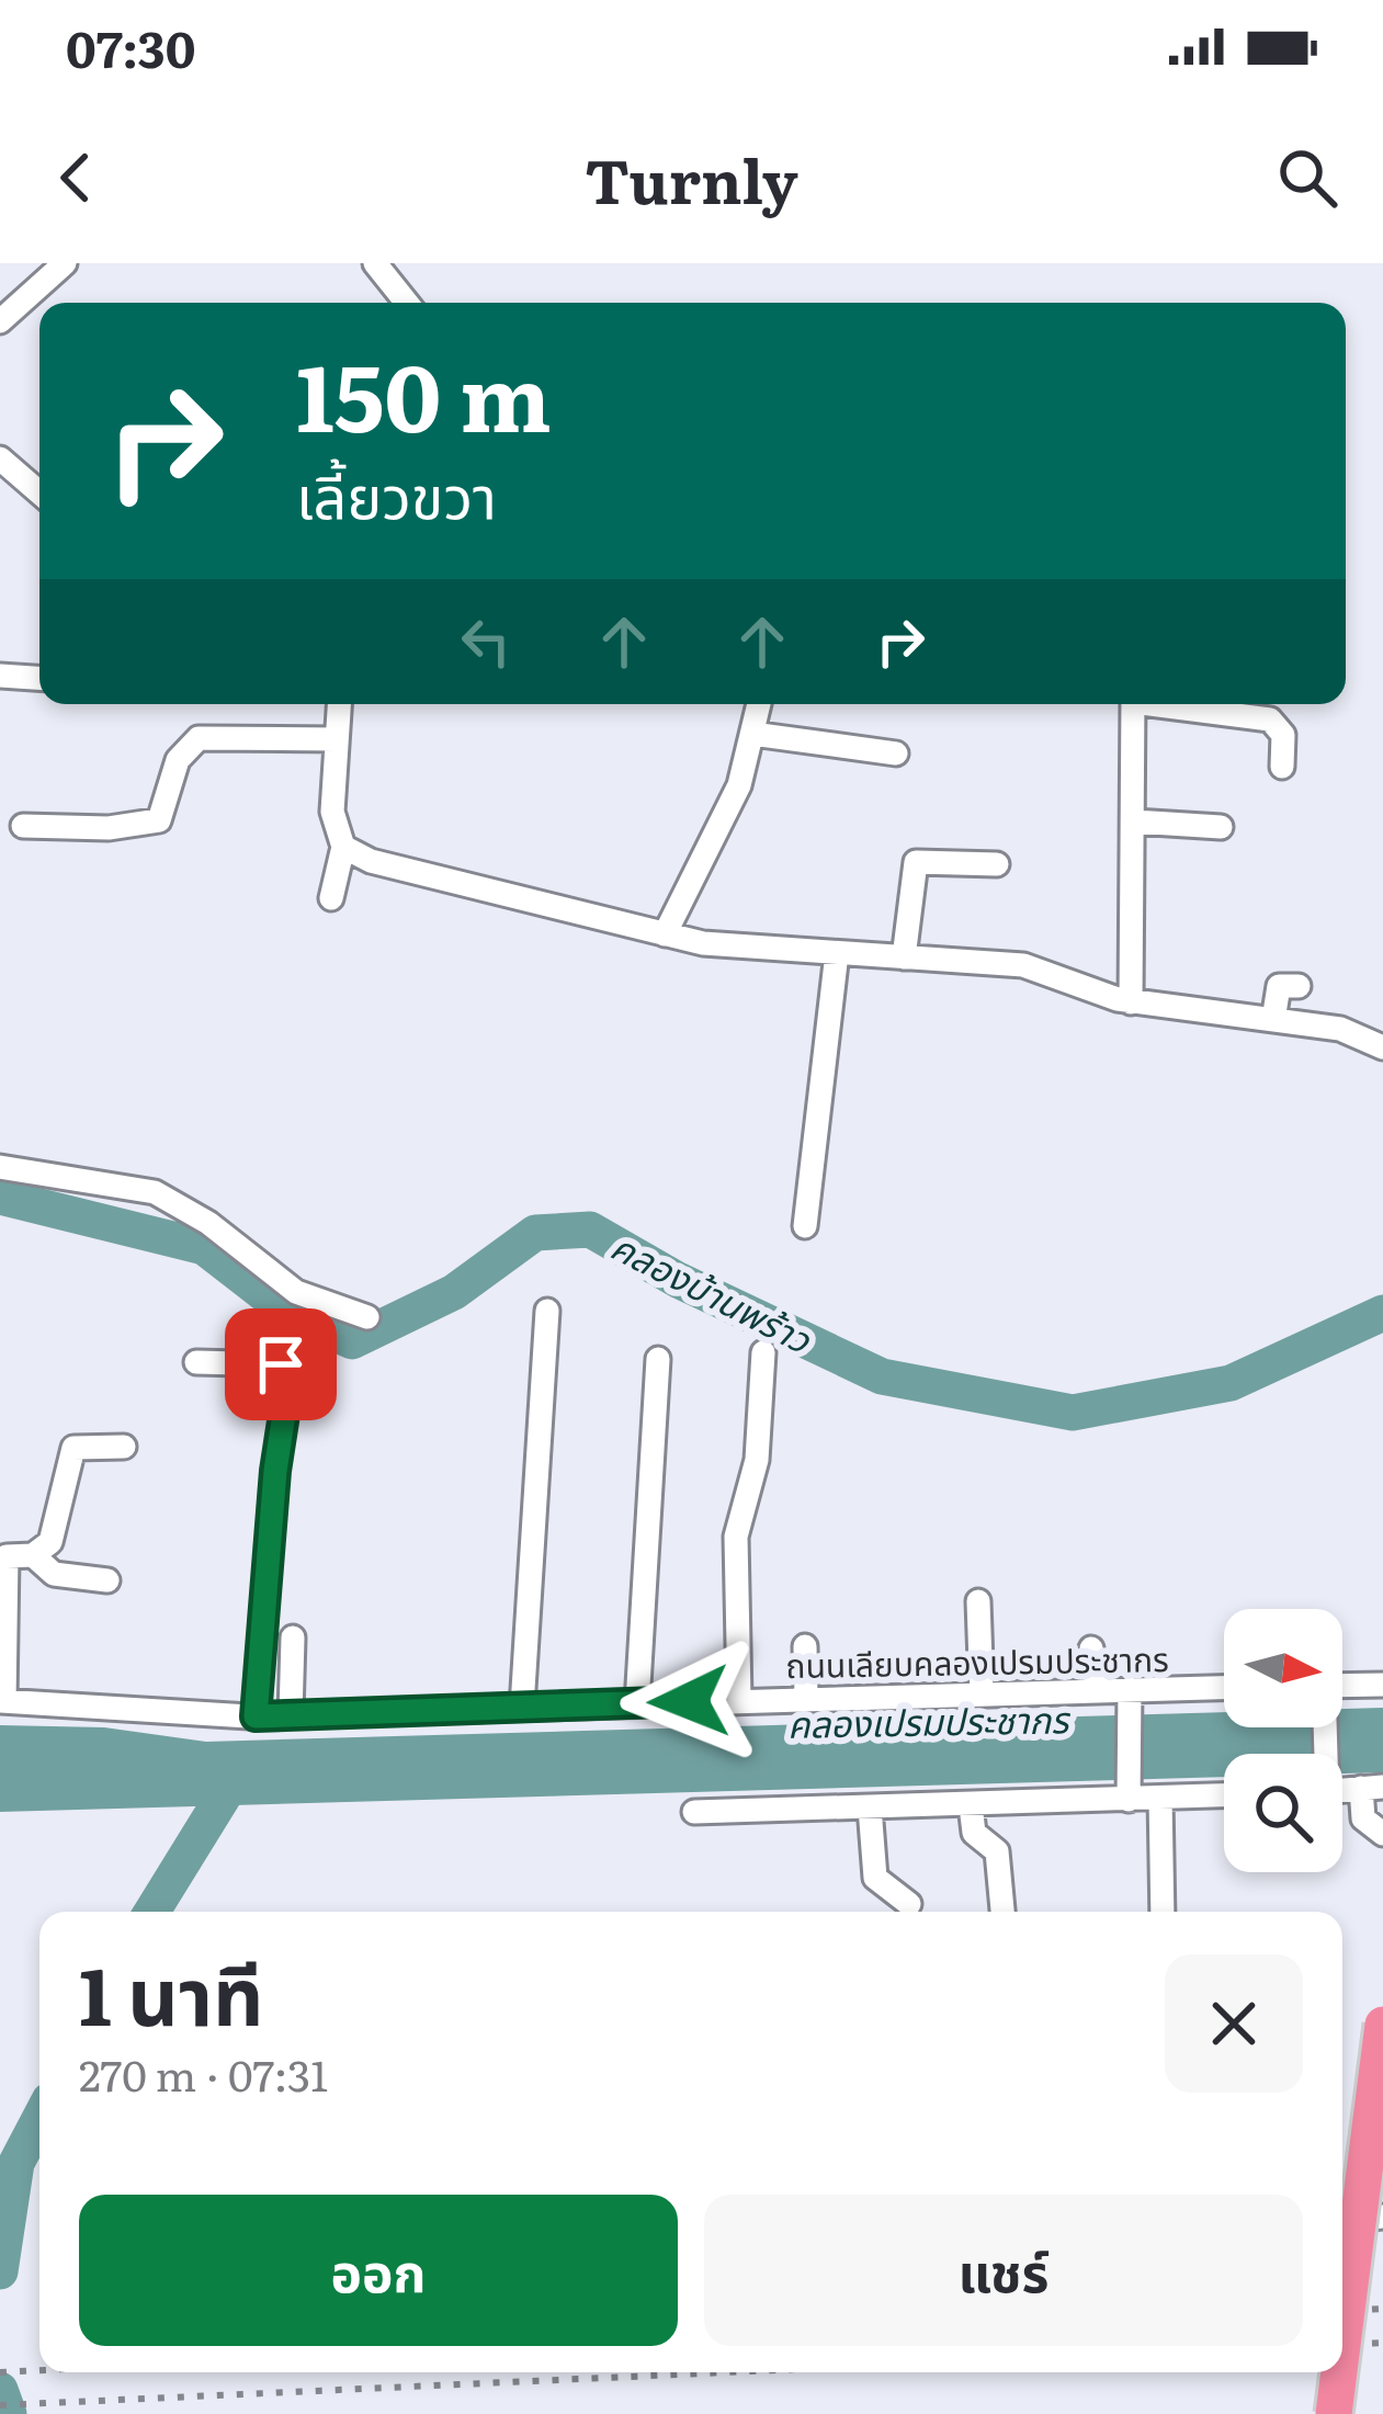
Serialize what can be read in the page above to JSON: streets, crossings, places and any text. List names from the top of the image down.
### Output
{
  "streets": {
    "street": ["ถนนเลียบคลองเปรมประชากร"]
  },
  "water": ["คลองบ้านพร้าว", "คลองเปรมประชากร"],
  "north": "right",
  "page": {
    "status": "07:30",
    "header": "Turnly",
    "turn": ["150 m", "เลี้ยวขวา"],
    "heading": ["1 นาที", "270 m · 07:31"],
    "buttons": ["ออก", "แชร์"]
  }
}
